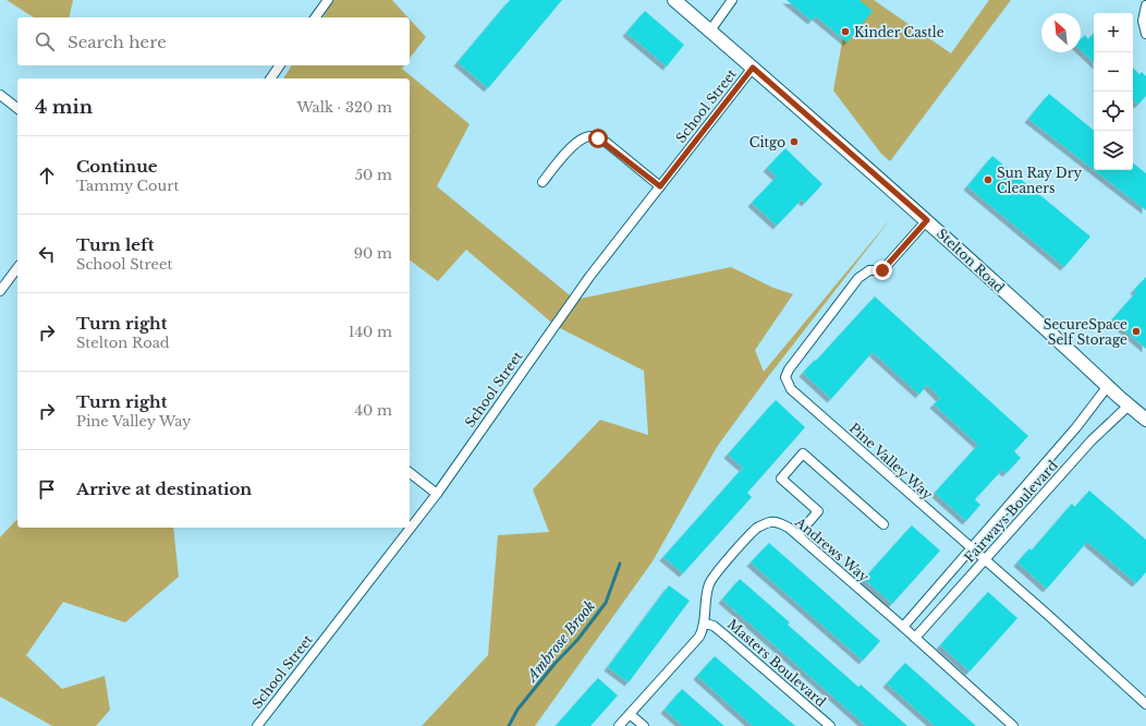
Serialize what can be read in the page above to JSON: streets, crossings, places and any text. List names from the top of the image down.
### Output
{
  "streets": {
    "main road": ["Stelton Road"],
    "street": [
      "School Street",
      "Pine Valley Way",
      "Fairways Boulevard",
      "Andrews Way",
      "Masters Boulevard"
    ]
  },
  "crossings": [
    ["School Street", "Stelton Road"],
    ["Stelton Road", "Pine Valley Way"],
    ["Stelton Road", "Fairways Boulevard"],
    ["Pine Valley Way", "Fairways Boulevard"],
    ["Fairways Boulevard", "Andrews Way"],
    ["Andrews Way", "Masters Boulevard"]
  ],
  "water": ["Ambrose Brook"],
  "places": [
    "Kinder Castle",
    "Citgo",
    "Sun Ray Dry Cleaners",
    "SecureSpace Self Storage"
  ],
  "north": "top left",
  "page": {
    "map_buttons": ["+", "−"],
    "search": "Search here",
    "heading": ["4 min", "Walk · 320 m"],
    "list": [
      ["Continue", "Tammy Court", "50 m"],
      ["Turn left", "School Street", "90 m"],
      ["Turn right", "Stelton Road", "140 m"],
      ["Turn right", "Pine Valley Way", "40 m"],
      "Arrive at destination"
    ]
  }
}
